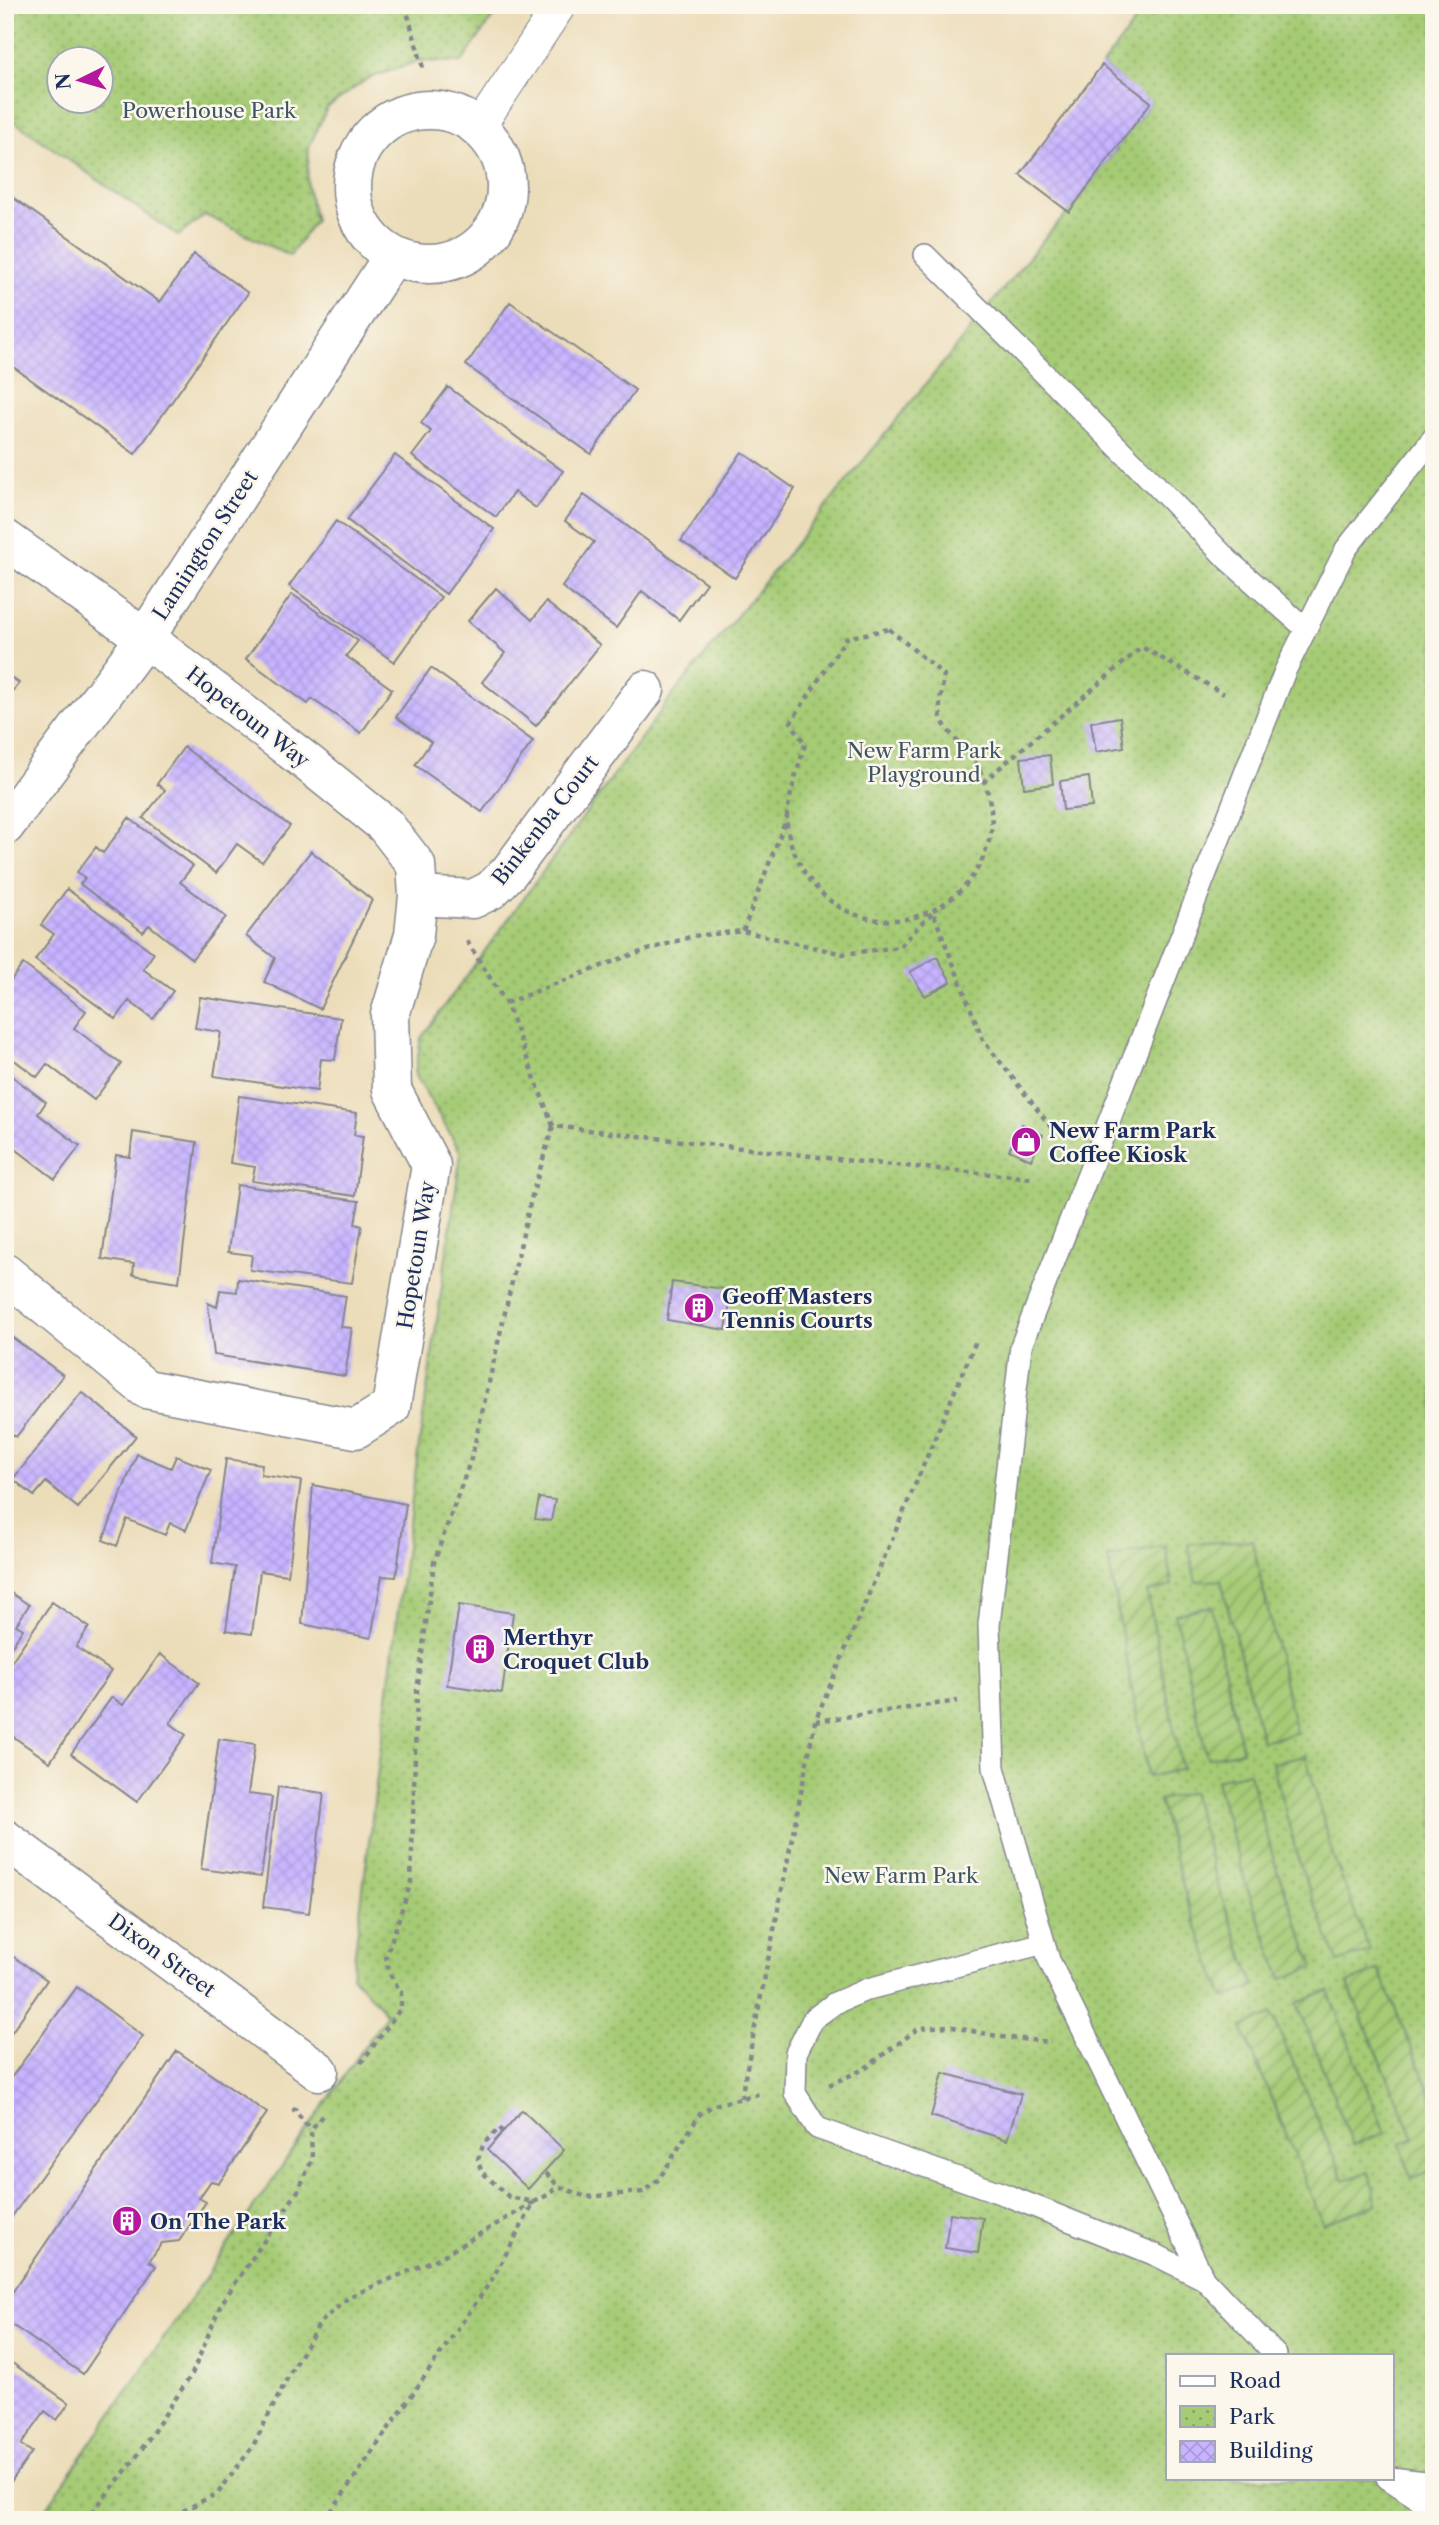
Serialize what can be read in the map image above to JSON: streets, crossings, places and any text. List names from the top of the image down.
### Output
{
  "streets": {
    "street": [
      "Lamington Street",
      "Hopetoun Way",
      "Binkenba Court",
      "Dixon Street"
    ]
  },
  "crossings": [
    ["Lamington Street", "Hopetoun Way"],
    ["Hopetoun Way", "Binkenba Court"]
  ],
  "parks": ["Powerhouse Park", "New Farm Park Playground", "New Farm Park"],
  "places": {
    "shop": ["New Farm Park Coffee Kiosk"],
    "building": ["Geoff Masters Tennis Courts", "Merthyr Croquet Club", "On The Park"]
  },
  "legend": ["Road", "Park", "Building"],
  "north": "left"
}
